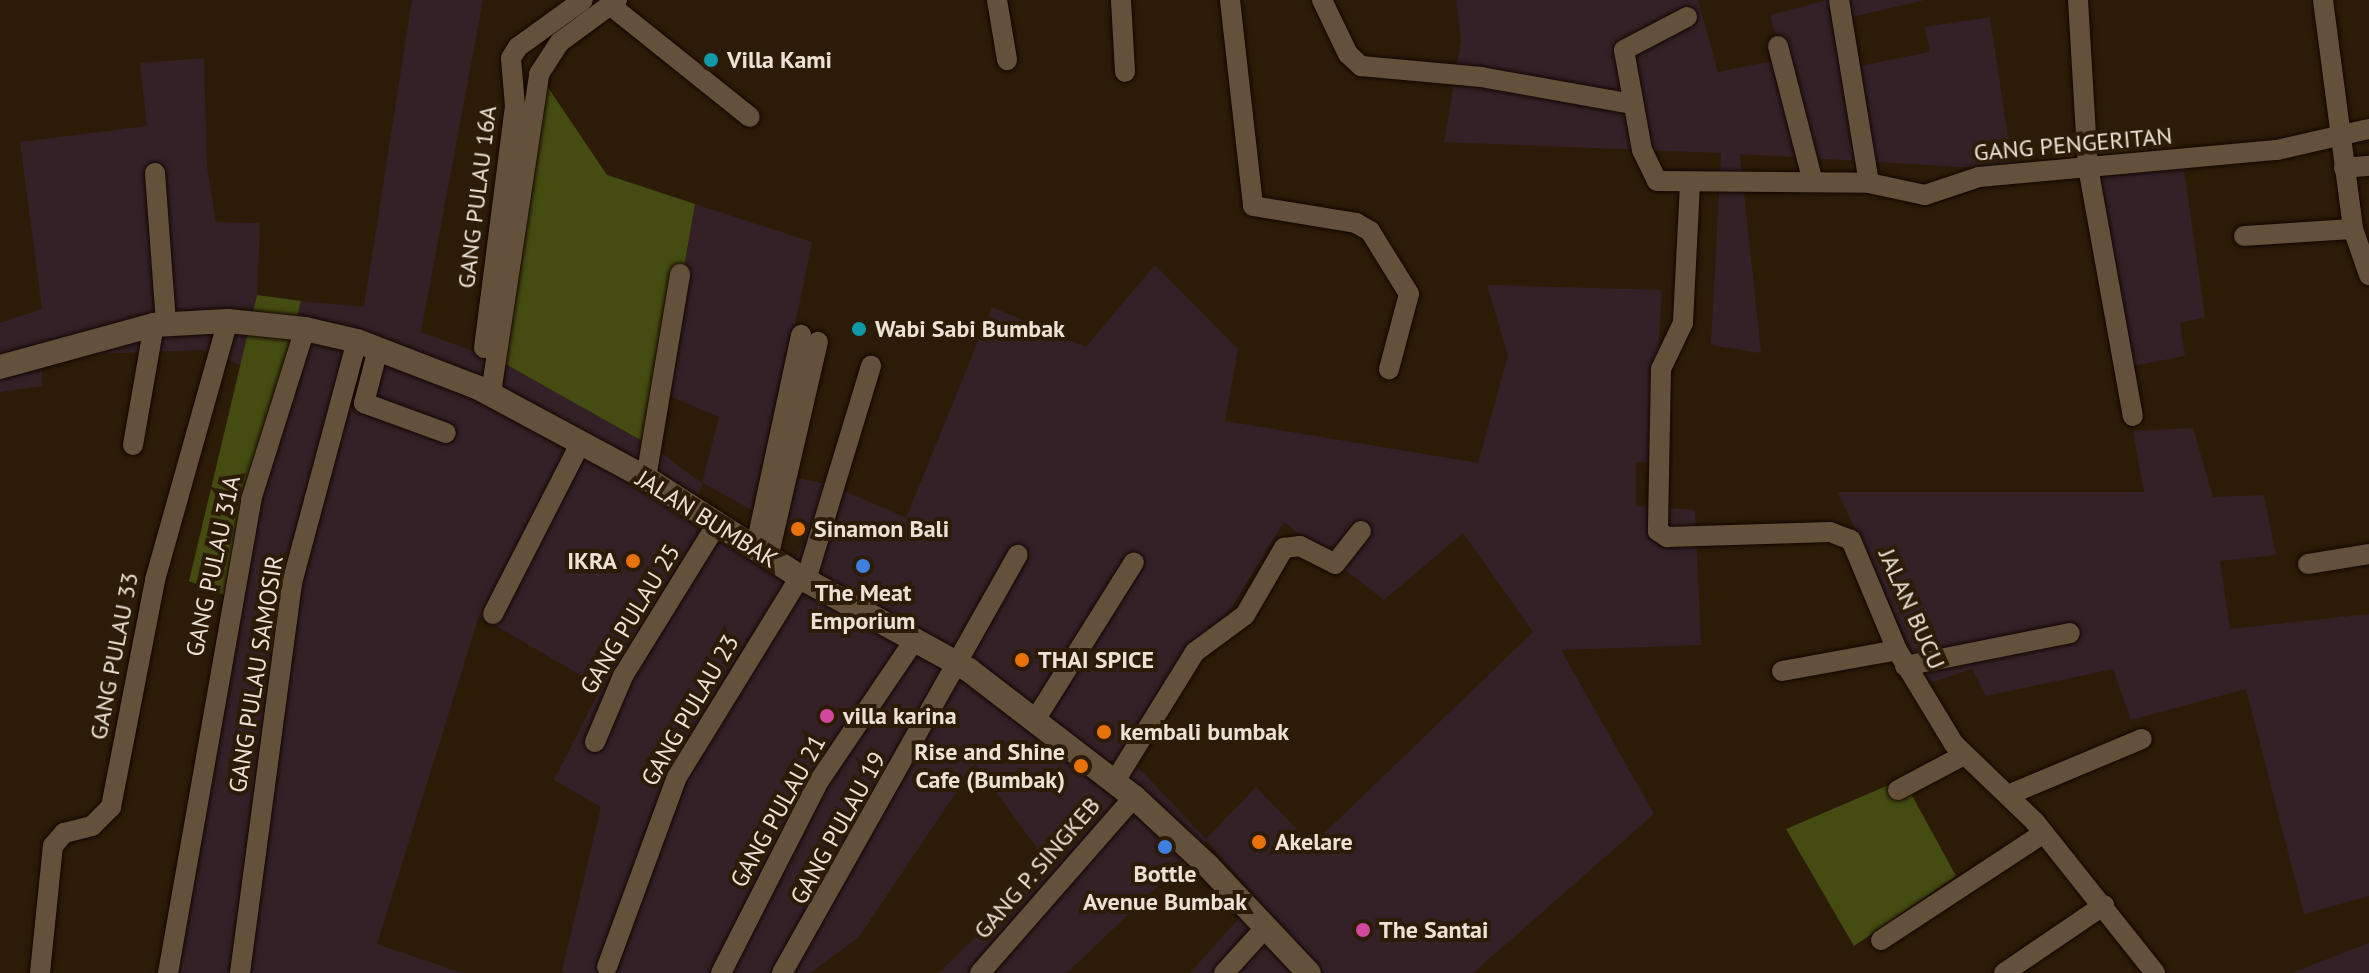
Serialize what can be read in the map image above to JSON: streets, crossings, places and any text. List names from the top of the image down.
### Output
{
  "streets": {
    "street": [
      "GANG PENGERITAN",
      "GANG PULAU 16A",
      "JALAN BUMBAK",
      "GANG PULAU 31A",
      "JALAN BUCU",
      "GANG PULAU 25",
      "GANG PULAU 33",
      "GANG PULAU SAMOSIR",
      "GANG PULAU 23",
      "GANG PULAU 21",
      "GANG PULAU 19",
      "GANG P. SINGKEB"
    ]
  },
  "crossings": [
    ["GANG PENGERITAN", "JALAN BUCU"],
    ["GANG PULAU 16A", "JALAN BUMBAK"],
    ["JALAN BUMBAK", "GANG PULAU 31A"],
    ["JALAN BUMBAK", "GANG PULAU 25"],
    ["JALAN BUMBAK", "GANG PULAU 33"],
    ["JALAN BUMBAK", "GANG PULAU SAMOSIR"],
    ["JALAN BUMBAK", "GANG PULAU 23"],
    ["JALAN BUMBAK", "GANG PULAU 21"],
    ["JALAN BUMBAK", "GANG PULAU 19"],
    ["JALAN BUMBAK", "GANG P. SINGKEB"]
  ],
  "places": [
    "Villa Kami",
    "Wabi Sabi Bumbak",
    "Sinamon Bali",
    "IKRA",
    "The Meat Emporium",
    "THAI SPICE",
    "villa karina",
    "kembali bumbak",
    "Rise and Shine Cafe (Bumbak)",
    "Akelare",
    "Bottle Avenue Bumbak",
    "The Santai"
  ]
}
